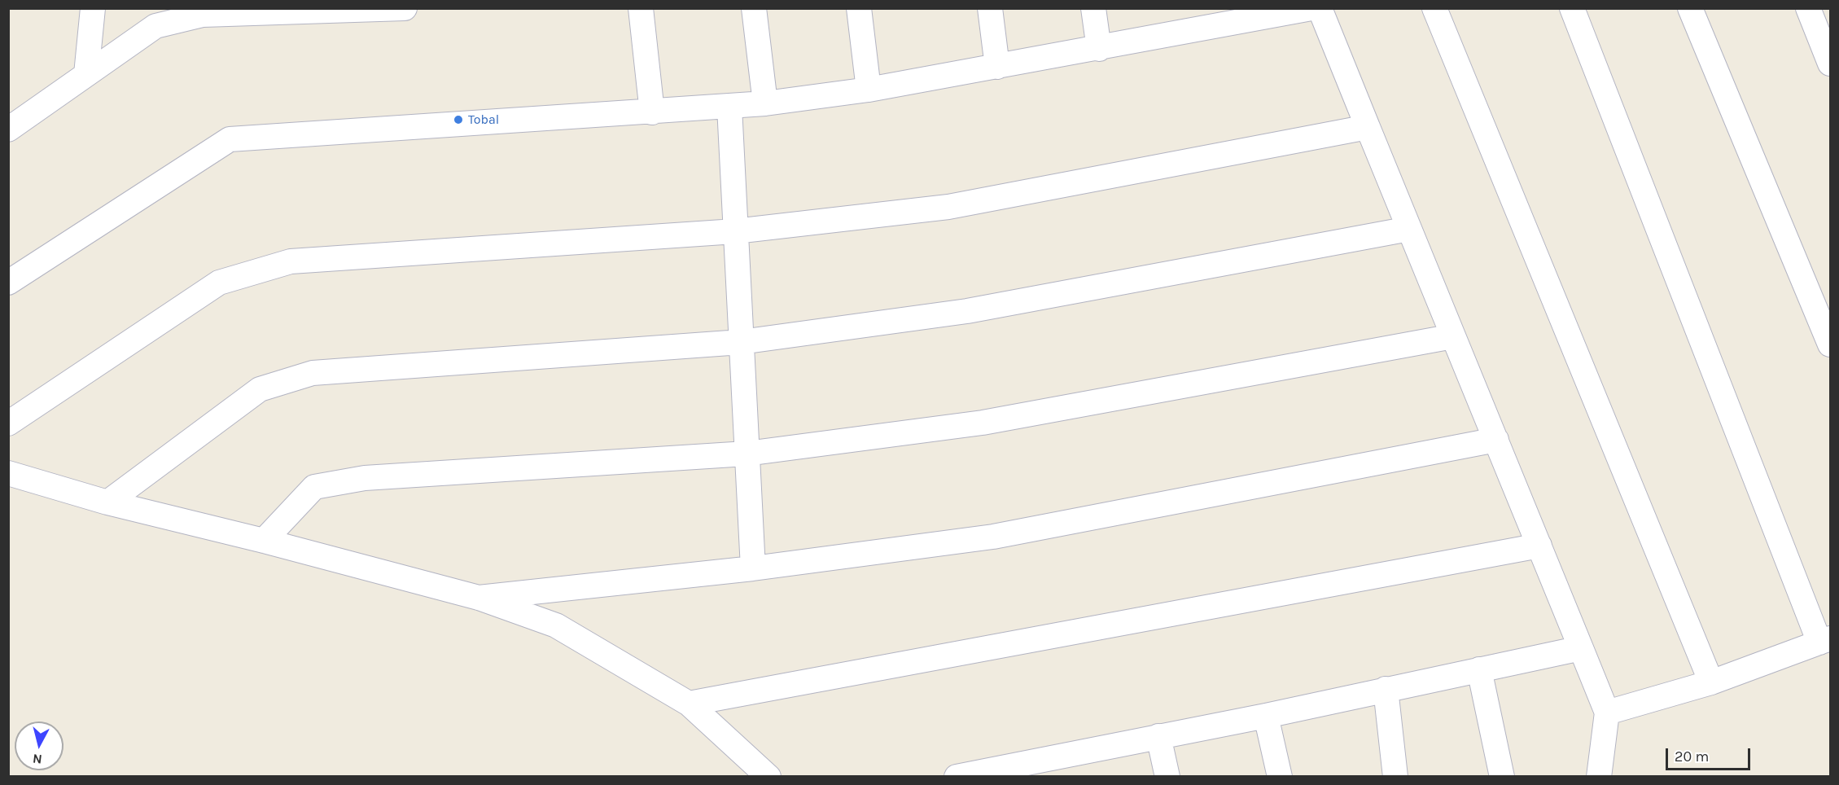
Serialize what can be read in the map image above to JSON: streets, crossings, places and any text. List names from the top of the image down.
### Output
{
  "places": ["Tobal"],
  "scale_bar": "20 m",
  "north": "bottom"
}
